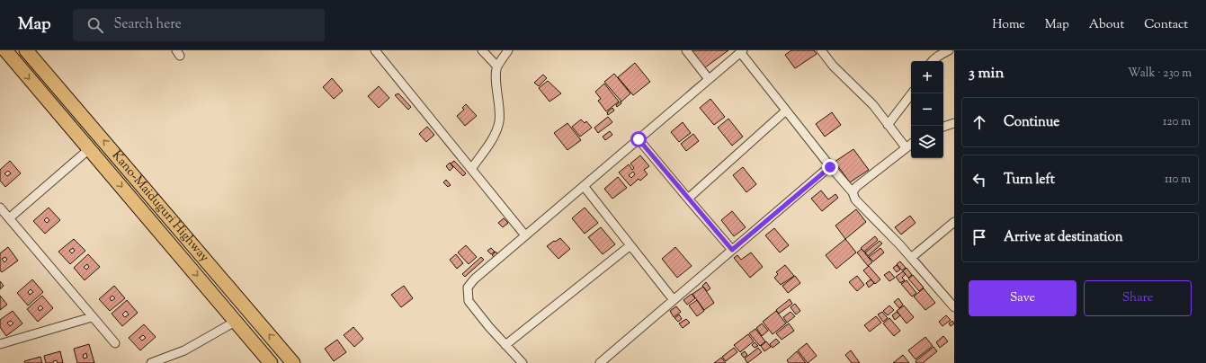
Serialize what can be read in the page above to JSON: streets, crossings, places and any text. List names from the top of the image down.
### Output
{
  "streets": {
    "highway": ["Kano-Maiduguri Highway"]
  },
  "page": {
    "header": "Map",
    "search": "Search here",
    "nav": [
      "Home",
      "Map",
      "About",
      "Contact"
    ],
    "heading": ["3 min", "Walk · 230 m"],
    "map_buttons": ["+", "−"],
    "list": [
      ["Continue", "120 m"],
      ["Turn left", "110 m"],
      "Arrive at destination"
    ],
    "buttons": ["Save", "Share"]
  }
}
